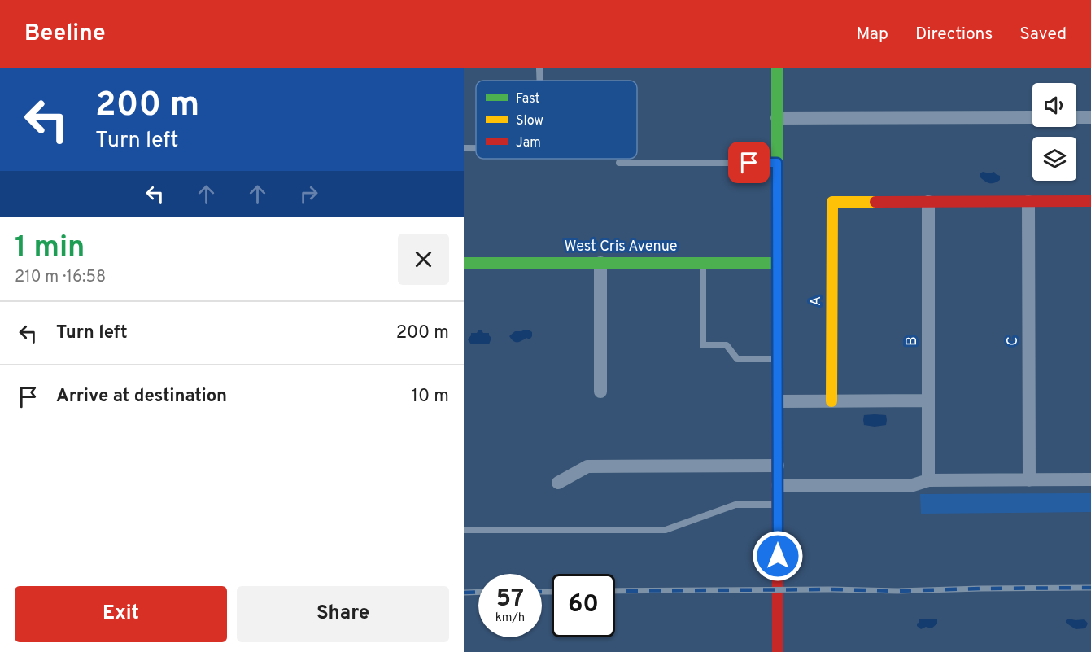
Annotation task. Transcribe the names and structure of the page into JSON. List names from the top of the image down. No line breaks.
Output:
{"streets":{"street":["West Cris Avenue","A","B","C"]},"crossings":[["A","B"]],"legend":["Fast","Slow","Jam"],"page":{"header":"Beeline","nav":["Map","Directions","Saved"],"turn":["200 m","Turn left"],"heading":["1 min","210 m · 16:58"],"list":[{"name":"Turn left","value":"200 m"},{"name":"Arrive at destination","value":"10 m"}],"speed":"57 km/h","limit":"60","buttons":["Exit","Share"]}}
